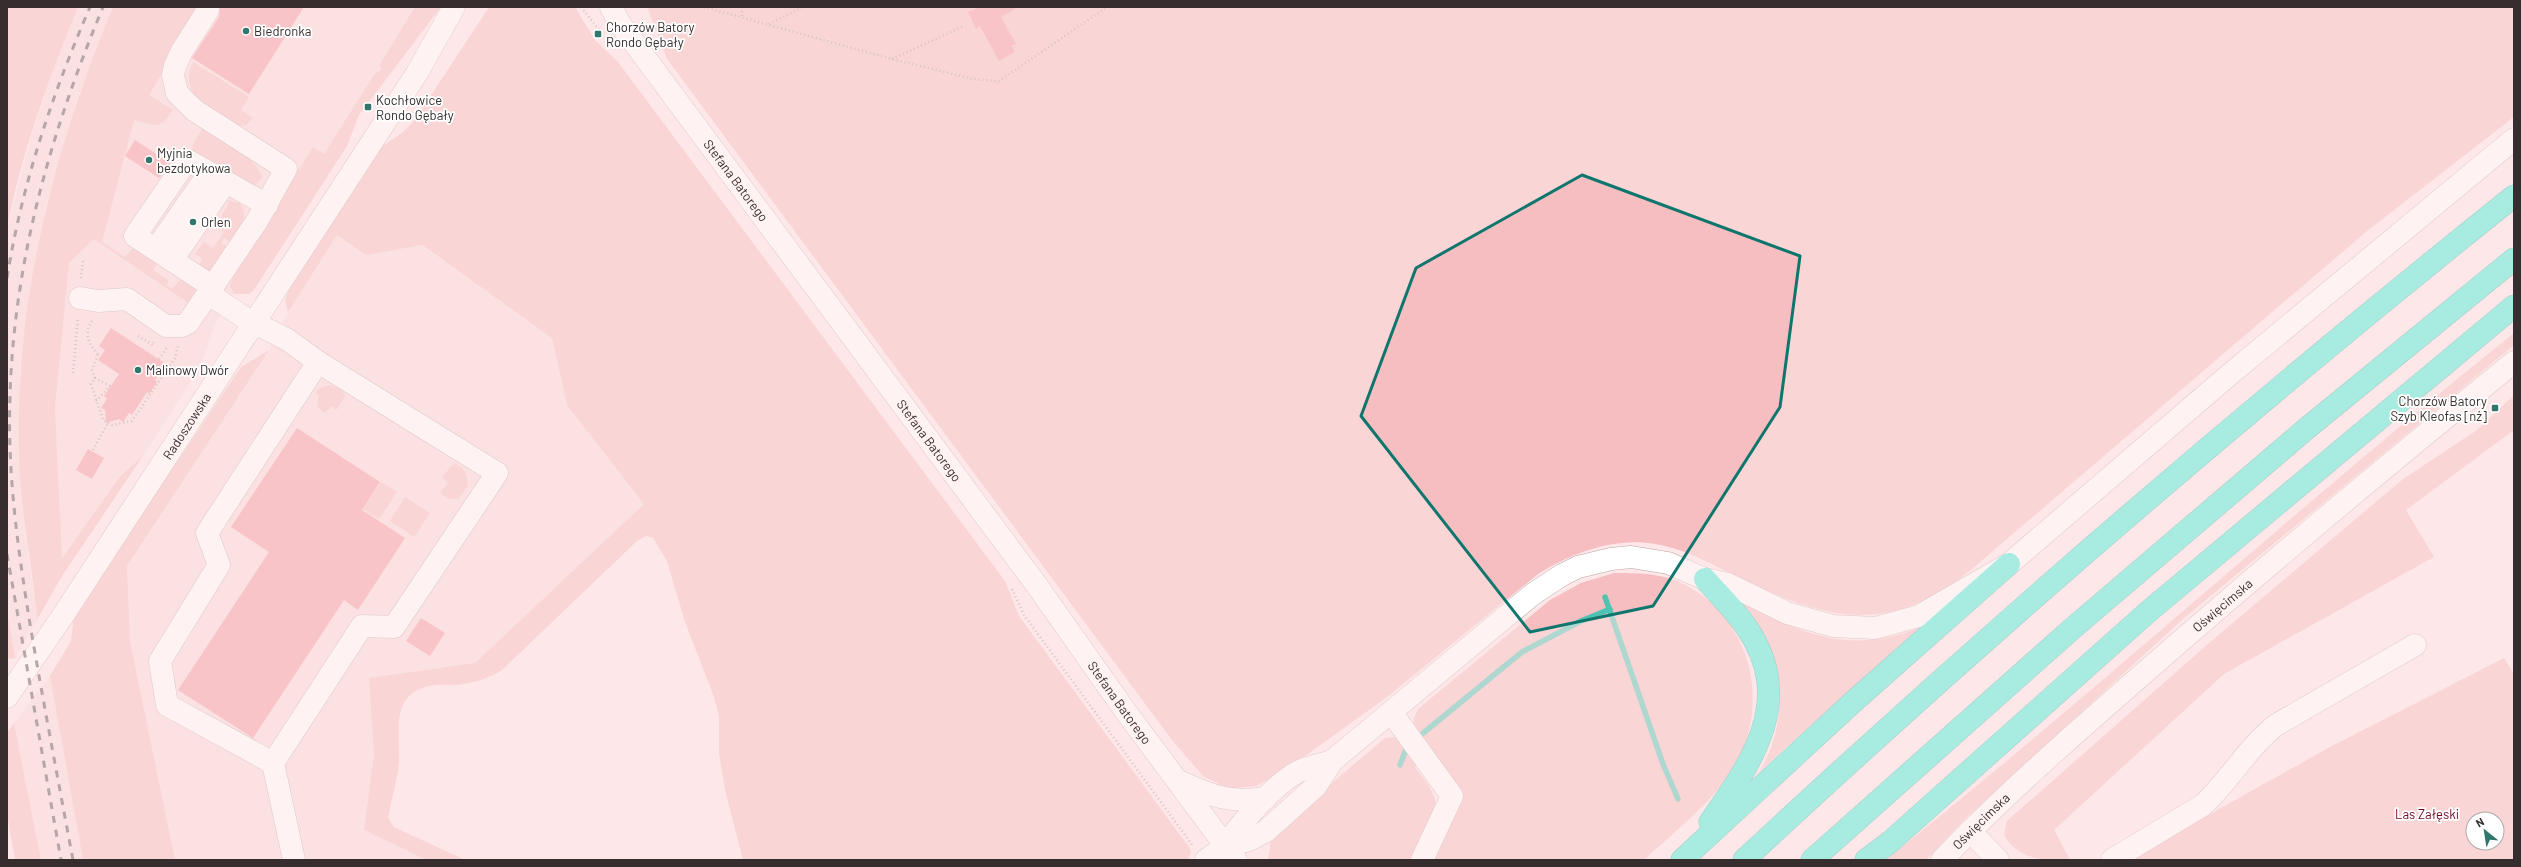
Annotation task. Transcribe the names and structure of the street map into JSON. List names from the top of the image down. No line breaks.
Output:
{"streets":{"street":["Stefana Batorego","Radoszowska","Oświęcimska"]},"parks":["Las Załęski"],"places":{"other":["Biedronka","Myjnia bezdotykowa","Orlen","Malinowy Dwór"],"transit":["Chorzów Batory Rondo Gębały","Kochłowice Rondo Gębały","Chorzów Batory Szyb Kleofas [nż]"]},"north":"top left"}
